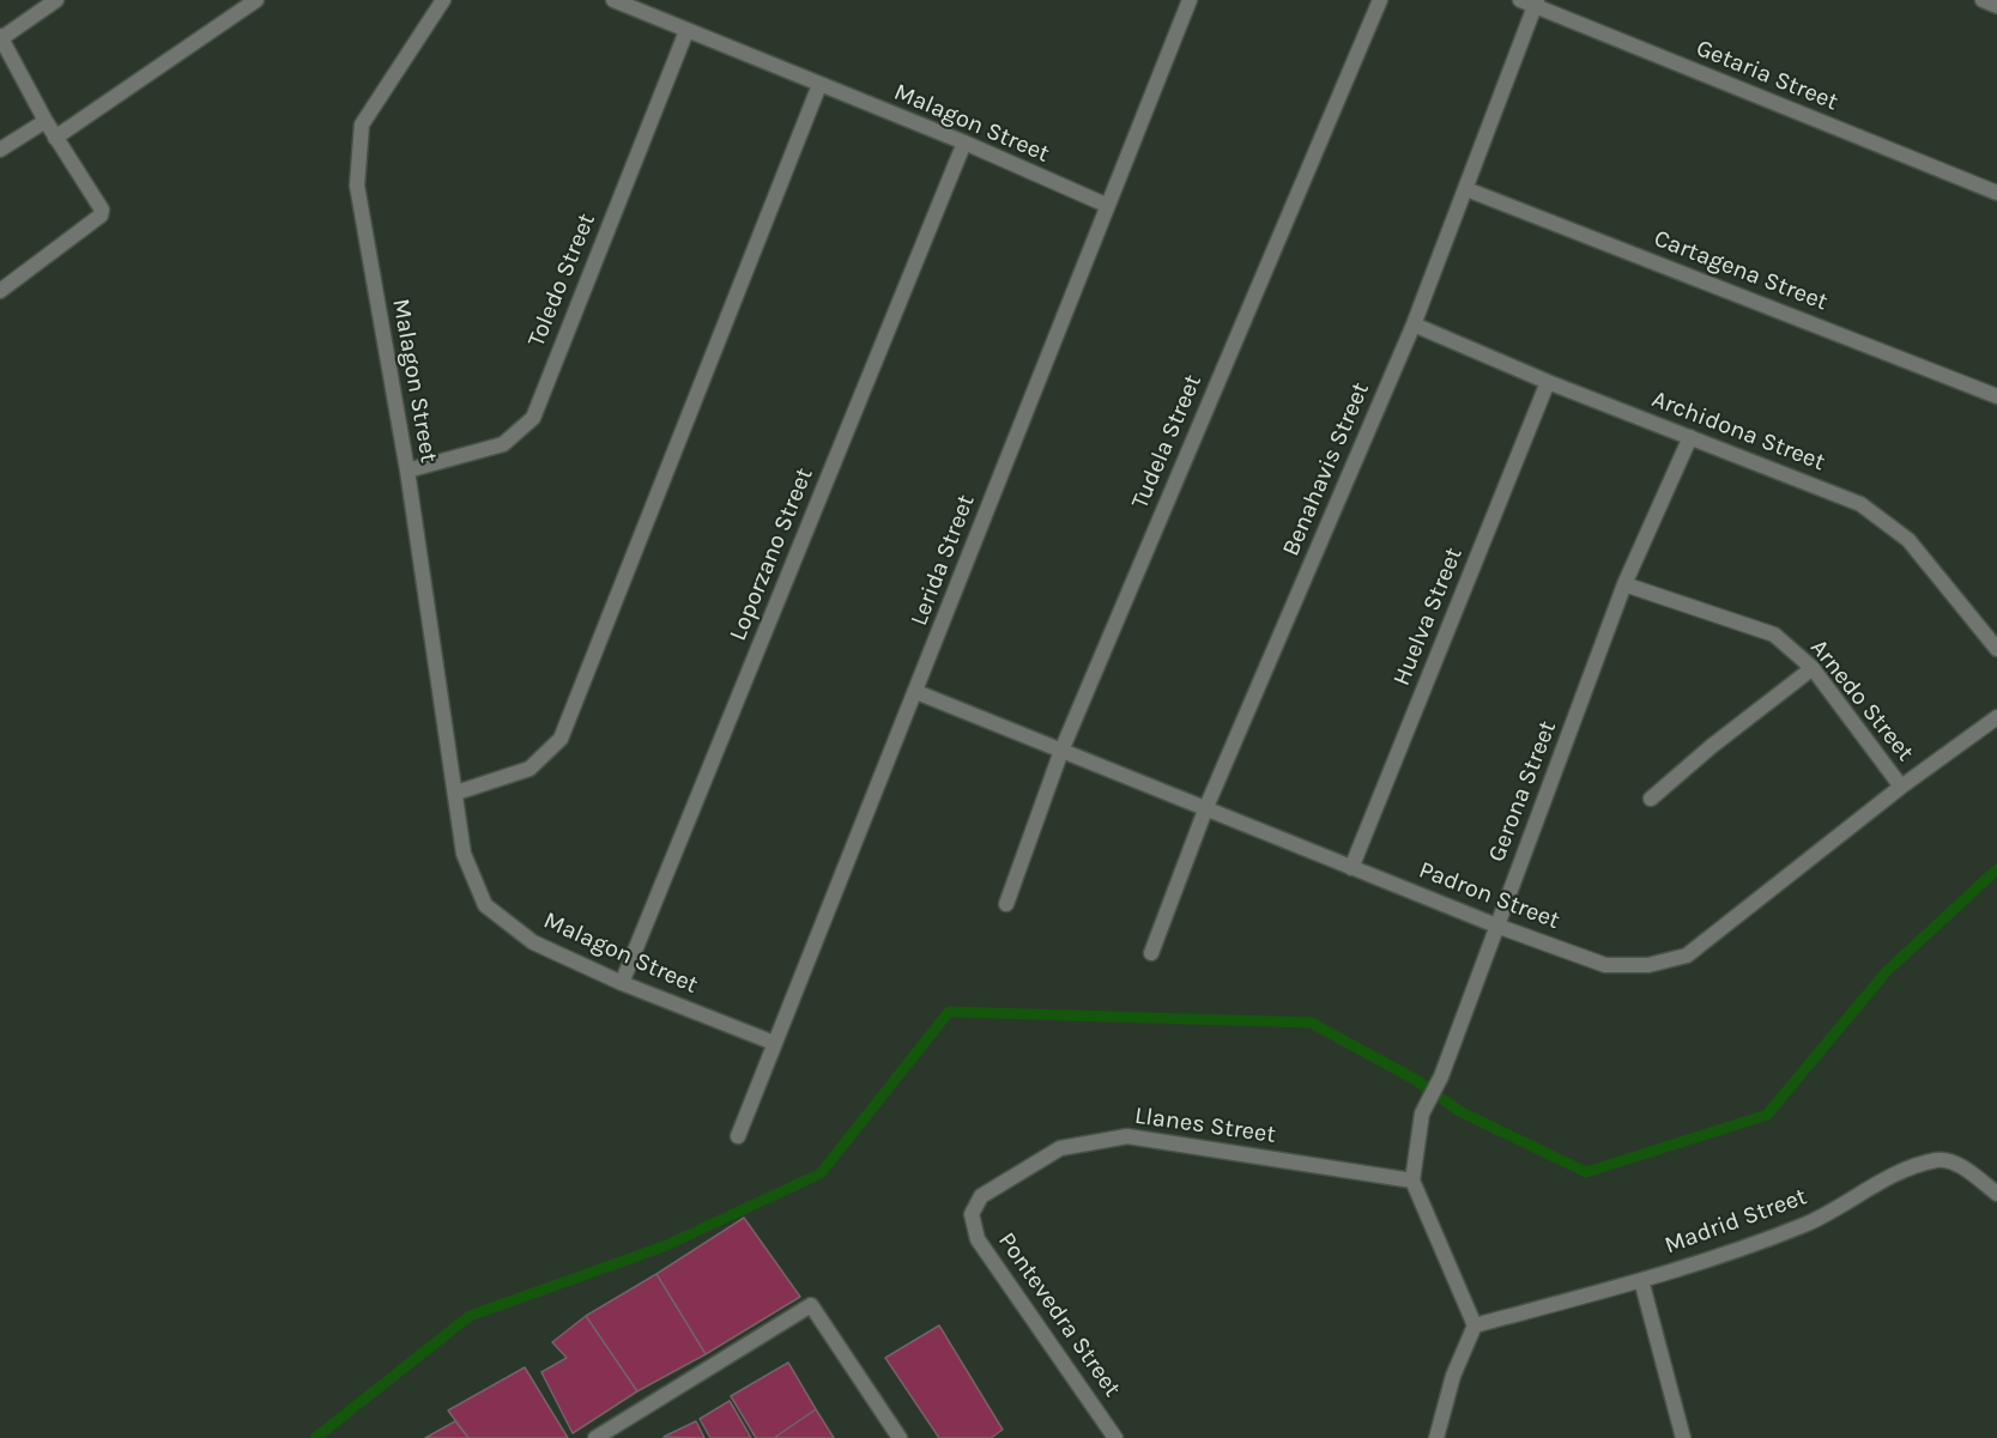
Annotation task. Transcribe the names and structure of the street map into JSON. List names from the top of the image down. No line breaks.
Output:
{"streets":{"street":["Getaria Street","Malagon Street","Cartagena Street","Toledo Street","Archidona Street","Tudela Street","Benahavis Street","Loporzano Street","Lerida Street","Huelva Street","Arnedo Street","Gerona Street","Padron Street","Llanes Street","Madrid Street","Pontevedra Street"]},"crossings":[["Getaria Street","Benahavis Street"],["Malagon Street","Toledo Street"],["Malagon Street","Loporzano Street"],["Malagon Street","Lerida Street"],["Cartagena Street","Benahavis Street"],["Archidona Street","Benahavis Street"],["Archidona Street","Huelva Street"],["Archidona Street","Gerona Street"],["Tudela Street","Padron Street"],["Benahavis Street","Padron Street"],["Lerida Street","Padron Street"],["Huelva Street","Padron Street"],["Arnedo Street","Gerona Street"],["Arnedo Street","Padron Street"],["Gerona Street","Padron Street"],["Gerona Street","Llanes Street"],["Llanes Street","Pontevedra Street"]]}
